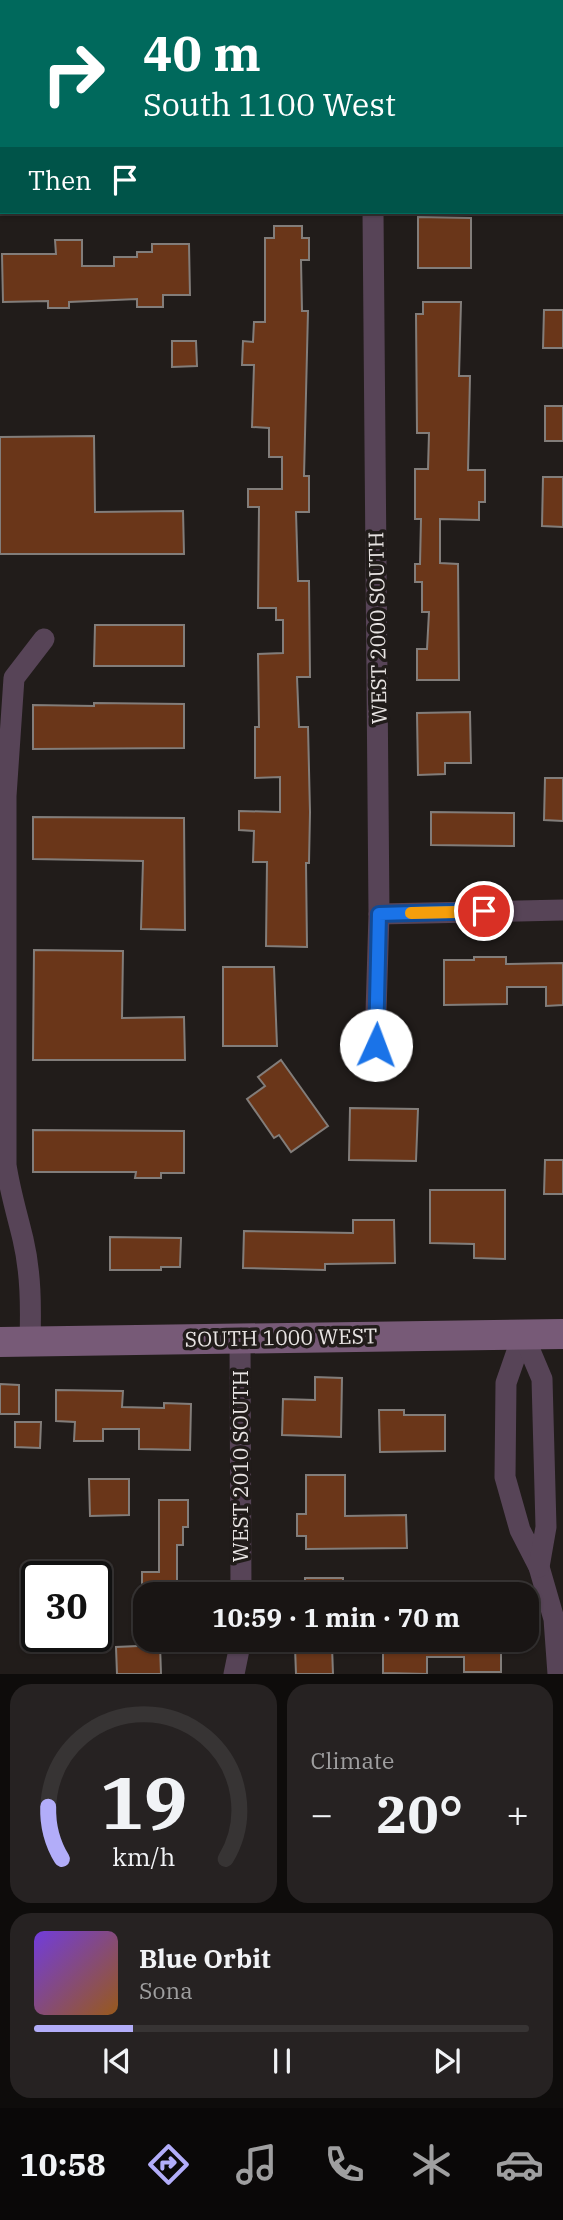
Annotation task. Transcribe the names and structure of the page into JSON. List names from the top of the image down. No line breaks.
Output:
{"streets":{"main road":["SOUTH 1000 WEST"],"street":["WEST 2000 SOUTH","WEST 2010 SOUTH"]},"crossings":[["SOUTH 1000 WEST","WEST 2010 SOUTH"]],"page":{"turn":["40 m","South 1100 West"],"then":"Then","limit":"30","trip":"10:59 · 1 min · 70 m","tile":"Climate","heat":["−","20°","+"],"song":["Blue Orbit","Sona"],"tabs":"10:58","gauge":["19","km/h"]}}
